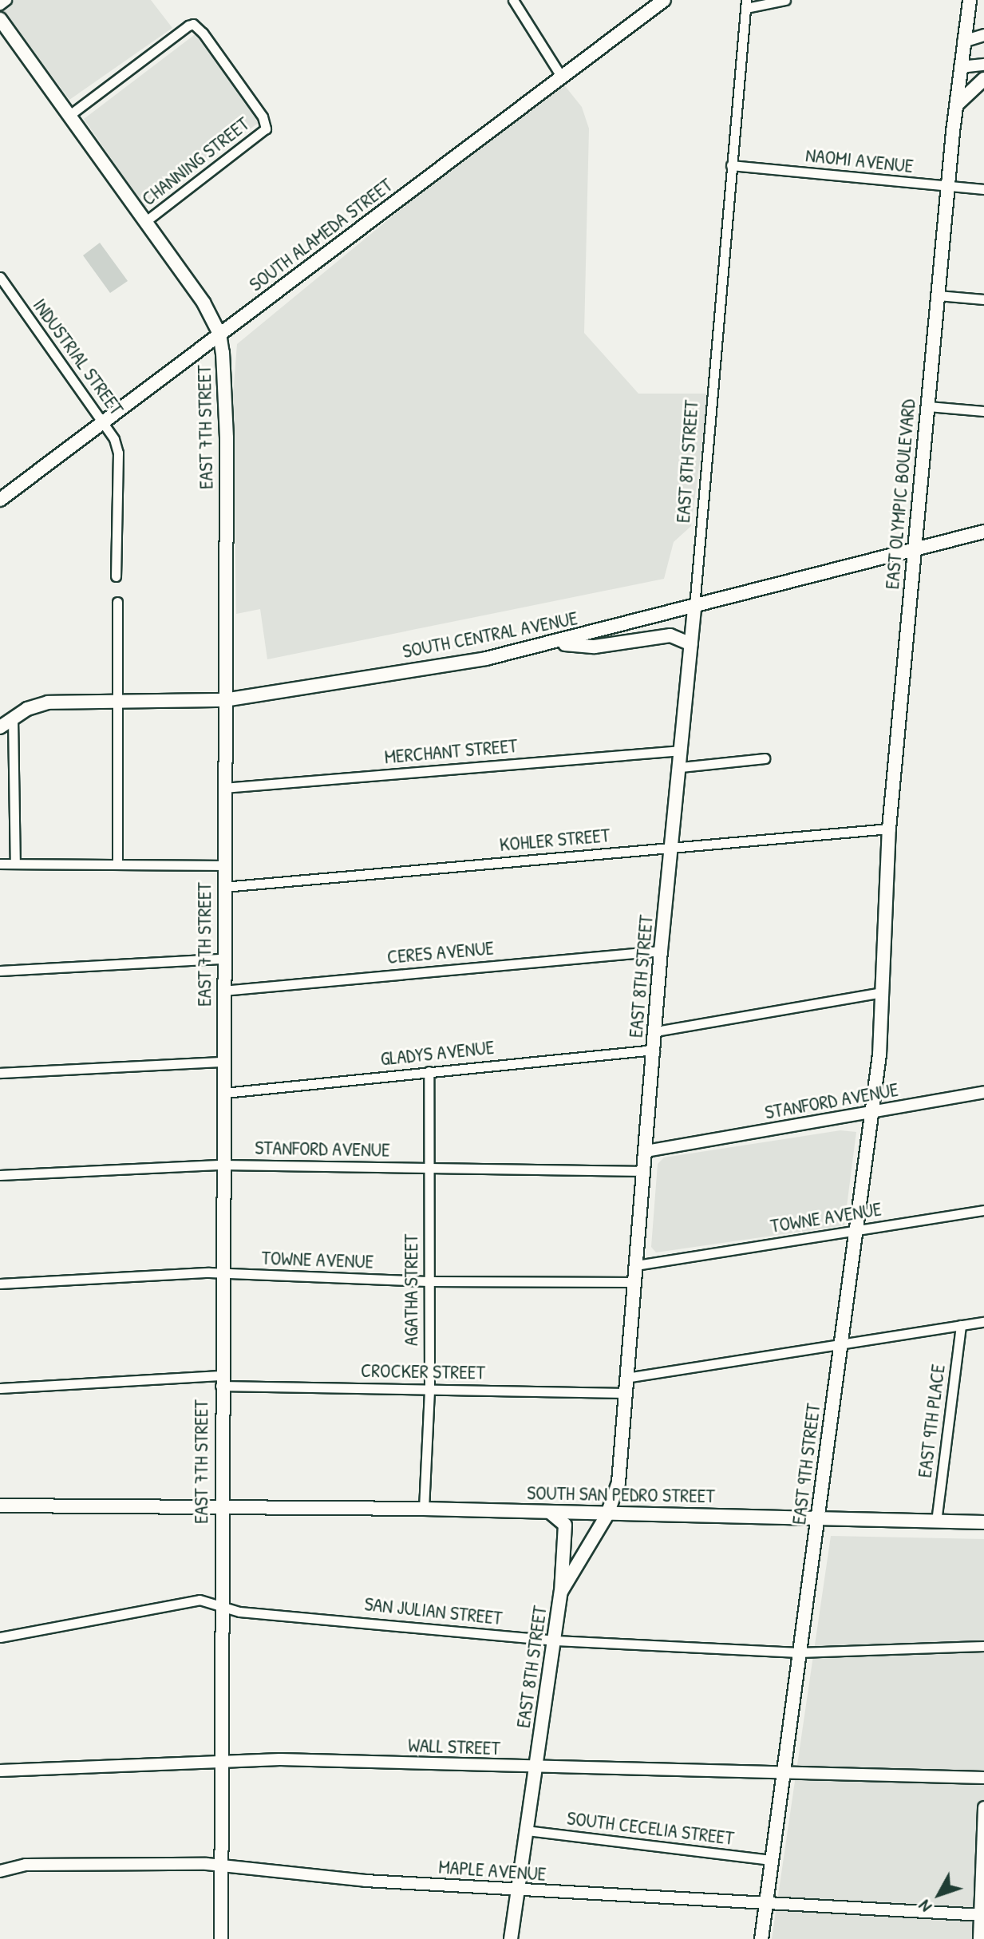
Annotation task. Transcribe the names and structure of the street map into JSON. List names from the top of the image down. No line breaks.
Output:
{"streets":{"main road":["SOUTH ALAMEDA STREET","EAST 7TH STREET","EAST 8TH STREET","EAST OLYMPIC BOULEVARD","SOUTH CENTRAL AVENUE","EAST 9TH STREET","SOUTH SAN PEDRO STREET"],"street":["NAOMI AVENUE","CHANNING STREET","INDUSTRIAL STREET","MERCHANT STREET","KOHLER STREET","CERES AVENUE","GLADYS AVENUE","STANFORD AVENUE","TOWNE AVENUE","AGATHA STREET","CROCKER STREET","EAST 9TH PLACE","SAN JULIAN STREET","WALL STREET","SOUTH CECELIA STREET","MAPLE AVENUE"]},"crossings":[["NAOMI AVENUE","EAST 8TH STREET"],["NAOMI AVENUE","EAST OLYMPIC BOULEVARD"],["CHANNING STREET","EAST 7TH STREET"],["SOUTH ALAMEDA STREET","INDUSTRIAL STREET"],["SOUTH ALAMEDA STREET","EAST 7TH STREET"],["EAST 7TH STREET","SOUTH CENTRAL AVENUE"],["EAST 7TH STREET","MERCHANT STREET"],["EAST 7TH STREET","KOHLER STREET"],["EAST 7TH STREET","CERES AVENUE"],["EAST 7TH STREET","GLADYS AVENUE"],["EAST 7TH STREET","STANFORD AVENUE"],["EAST 7TH STREET","TOWNE AVENUE"],["EAST 7TH STREET","CROCKER STREET"],["EAST 7TH STREET","SOUTH SAN PEDRO STREET"],["EAST 7TH STREET","SAN JULIAN STREET"],["EAST 7TH STREET","WALL STREET"],["EAST 7TH STREET","MAPLE AVENUE"],["EAST 8TH STREET","SOUTH CENTRAL AVENUE"],["EAST 8TH STREET","MERCHANT STREET"],["EAST 8TH STREET","KOHLER STREET"],["EAST 8TH STREET","CERES AVENUE"],["EAST 8TH STREET","GLADYS AVENUE"],["EAST 8TH STREET","STANFORD AVENUE"],["EAST 8TH STREET","TOWNE AVENUE"],["EAST 8TH STREET","CROCKER STREET"],["EAST 8TH STREET","SOUTH SAN PEDRO STREET"],["EAST 8TH STREET","SAN JULIAN STREET"],["EAST 8TH STREET","WALL STREET"],["EAST 8TH STREET","SOUTH CECELIA STREET"],["EAST 8TH STREET","MAPLE AVENUE"],["EAST OLYMPIC BOULEVARD","SOUTH CENTRAL AVENUE"],["EAST OLYMPIC BOULEVARD","KOHLER STREET"],["EAST OLYMPIC BOULEVARD","EAST 9TH STREET"],["GLADYS AVENUE","AGATHA STREET"],["STANFORD AVENUE","AGATHA STREET"],["STANFORD AVENUE","EAST 9TH STREET"],["TOWNE AVENUE","AGATHA STREET"],["TOWNE AVENUE","EAST 9TH STREET"],["AGATHA STREET","CROCKER STREET"],["AGATHA STREET","SOUTH SAN PEDRO STREET"],["EAST 9TH PLACE","SOUTH SAN PEDRO STREET"],["EAST 9TH STREET","SOUTH SAN PEDRO STREET"],["EAST 9TH STREET","SAN JULIAN STREET"],["EAST 9TH STREET","WALL STREET"],["EAST 9TH STREET","SOUTH CECELIA STREET"],["EAST 9TH STREET","MAPLE AVENUE"]],"north":"bottom left"}
